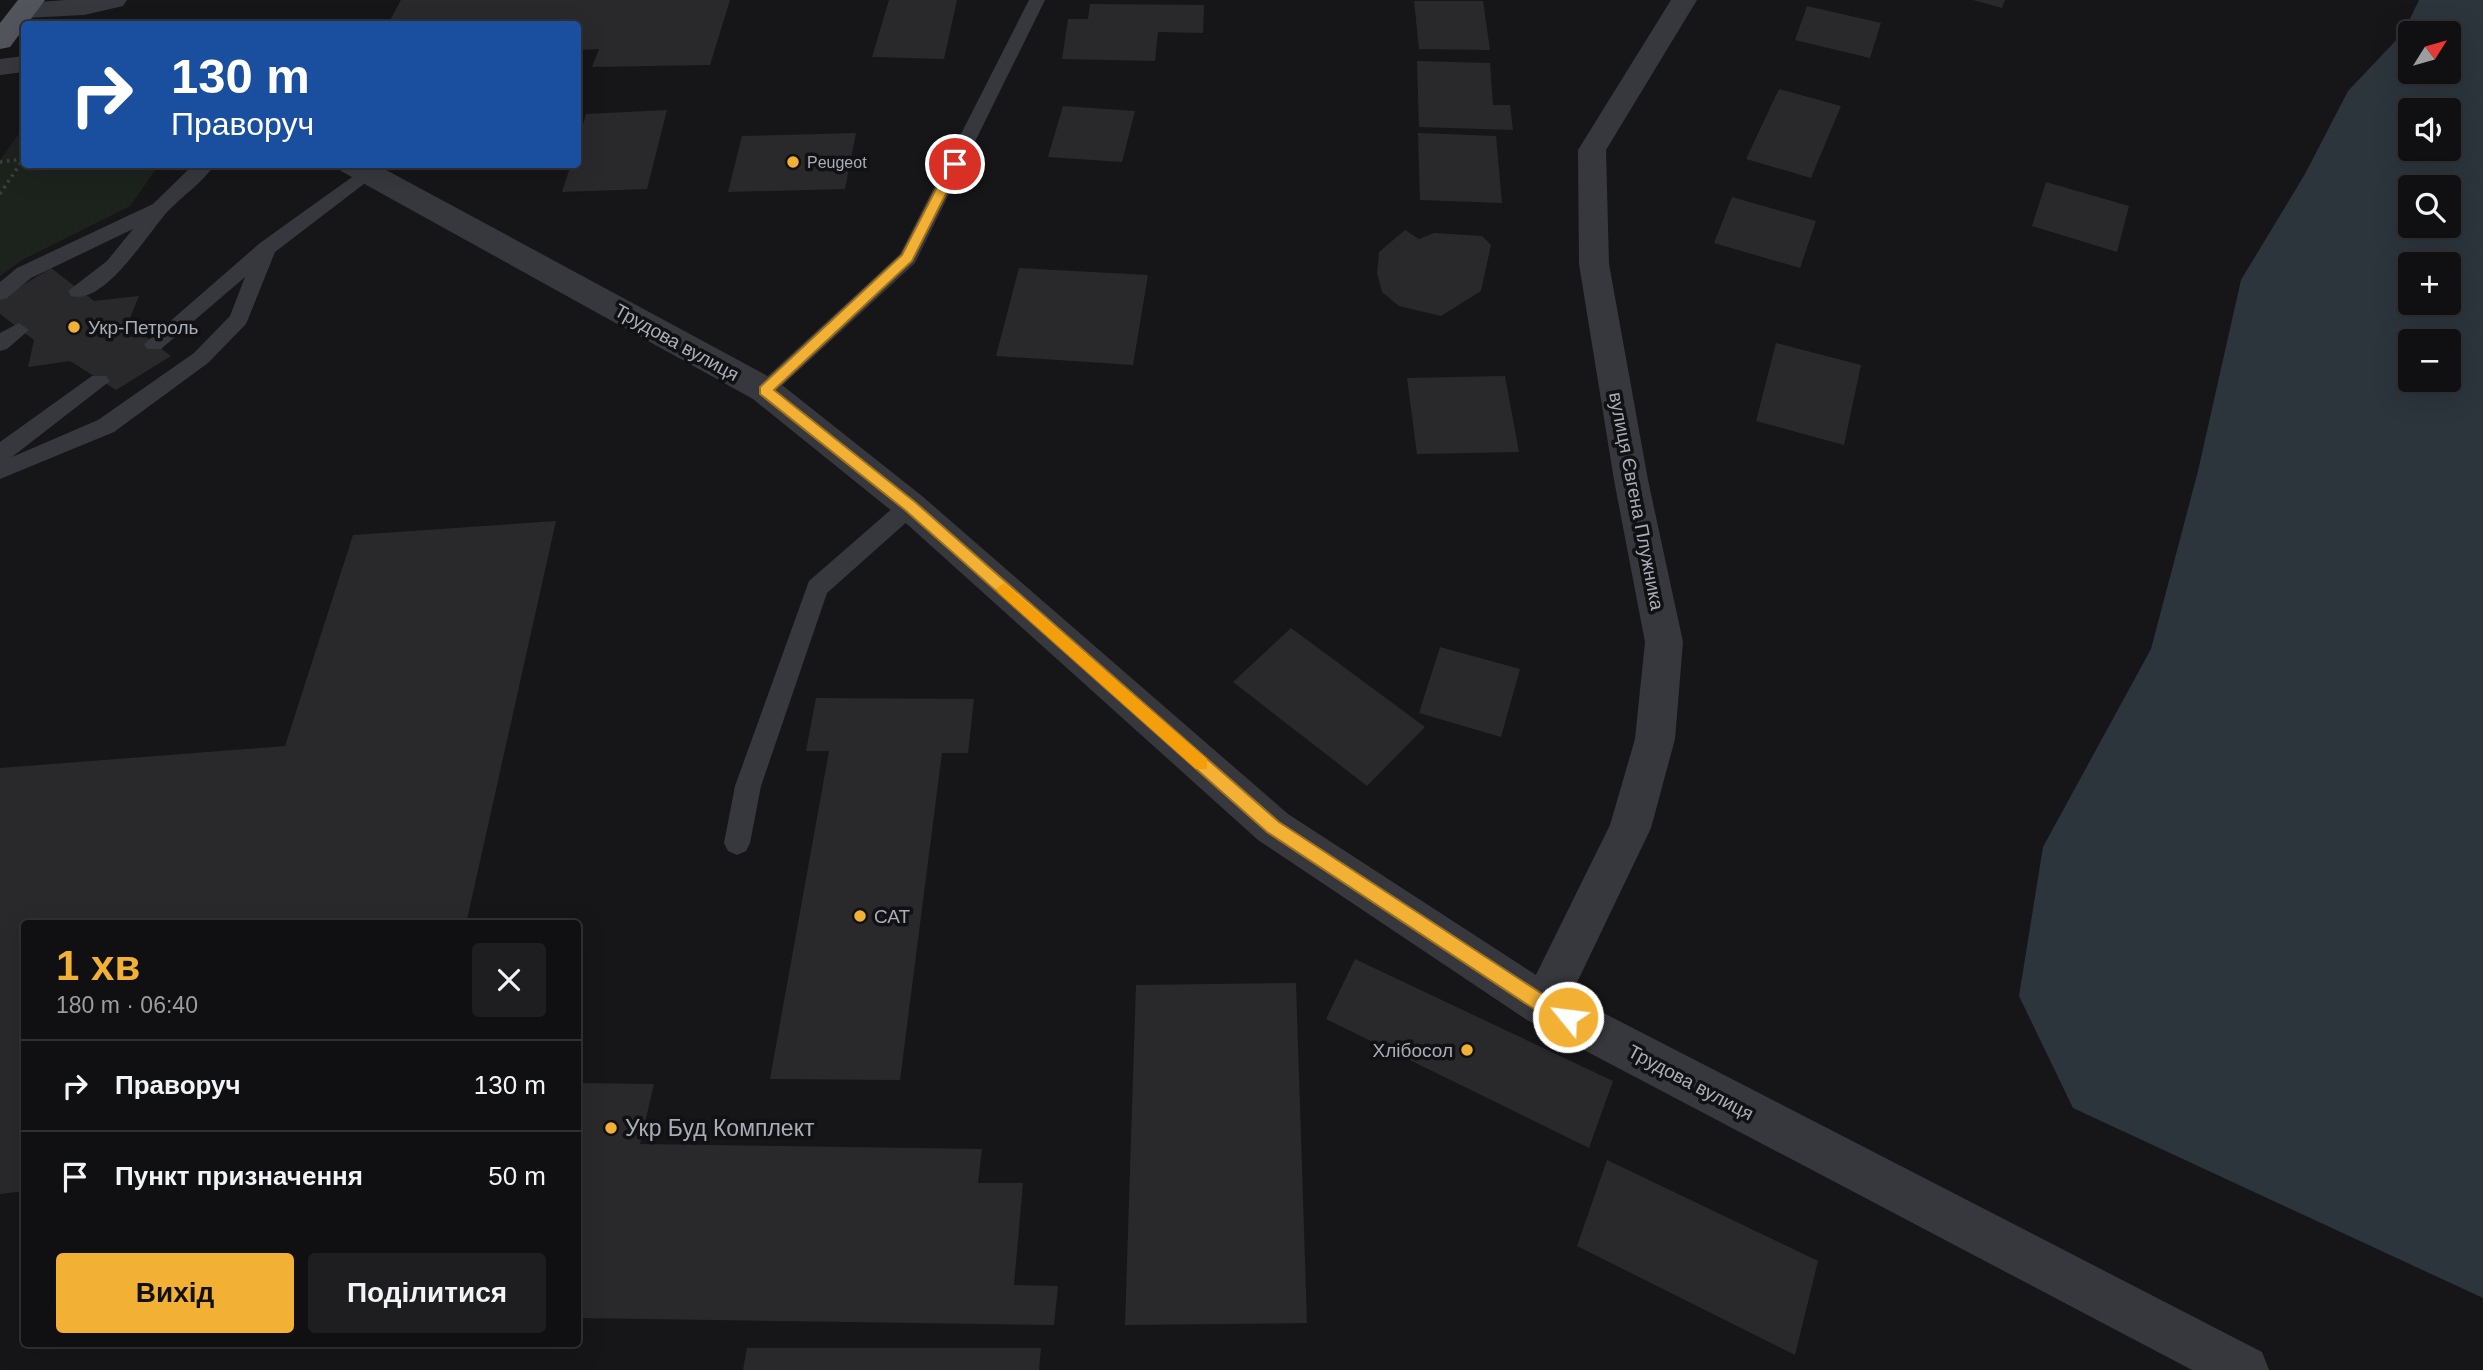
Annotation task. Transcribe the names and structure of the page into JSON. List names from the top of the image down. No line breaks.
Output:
{"streets":{"street":["Трудова вулиця","вулиця Євгена Плужника"]},"crossings":[["Трудова вулиця","вулиця Євгена Плужника"]],"places":["Peugeot","Укр-Петроль","САТ","Хлібосол","Укр Буд Комплект"],"north":"top right","page":{"map_buttons":["+","−"],"turn":["130 m","Праворуч"],"heading":["1 хв","180 m · 06:40"],"list":[{"name":"Праворуч","value":"130 m"},{"name":"Пункт призначення","value":"50 m"}],"buttons":["Вихід","Поділитися"]}}
